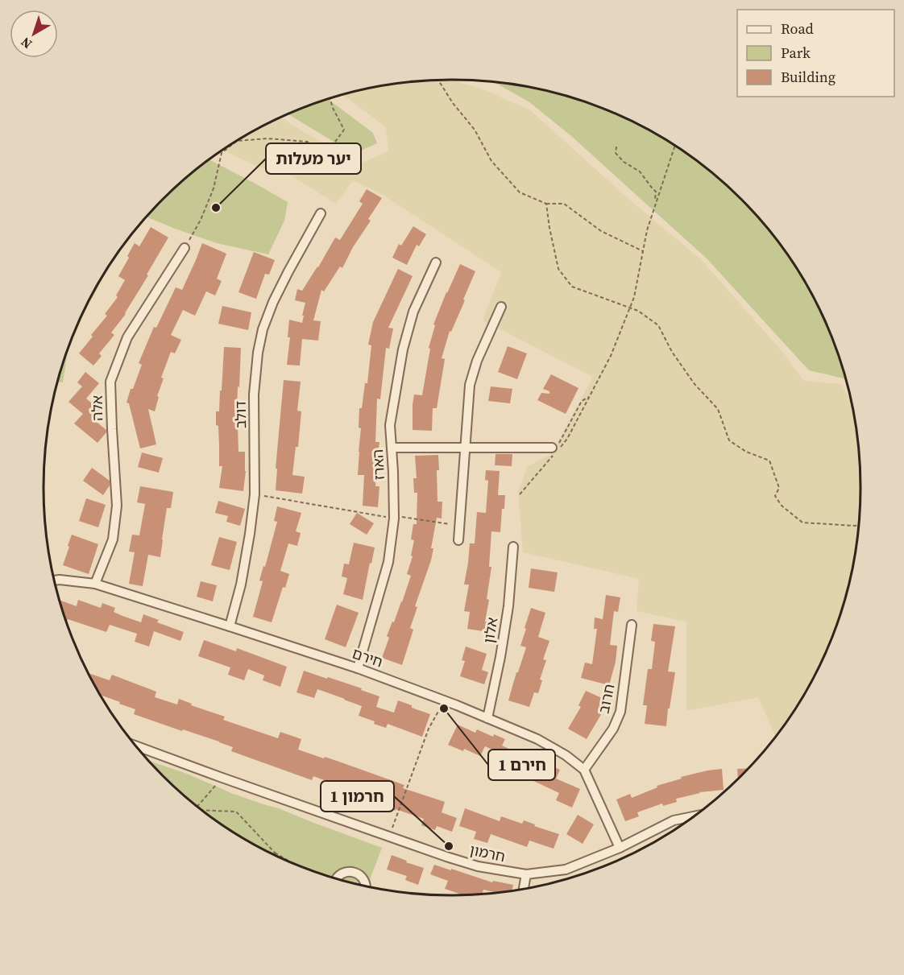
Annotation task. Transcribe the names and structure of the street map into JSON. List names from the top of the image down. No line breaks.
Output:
{"streets":{"street":["אלה","דולב","הארז","אלון","חירם","חרוב","חרמון"]},"crossings":[["אלה","חירם"],["דולב","חירם"],["הארז","חירם"],["אלון","חירם"],["חירם","חרוב"],["חירם","חרמון"]],"places":["יער מעלות","חירם 1","חרמון 1"],"legend":["Road","Park","Building"],"north":"bottom left"}
